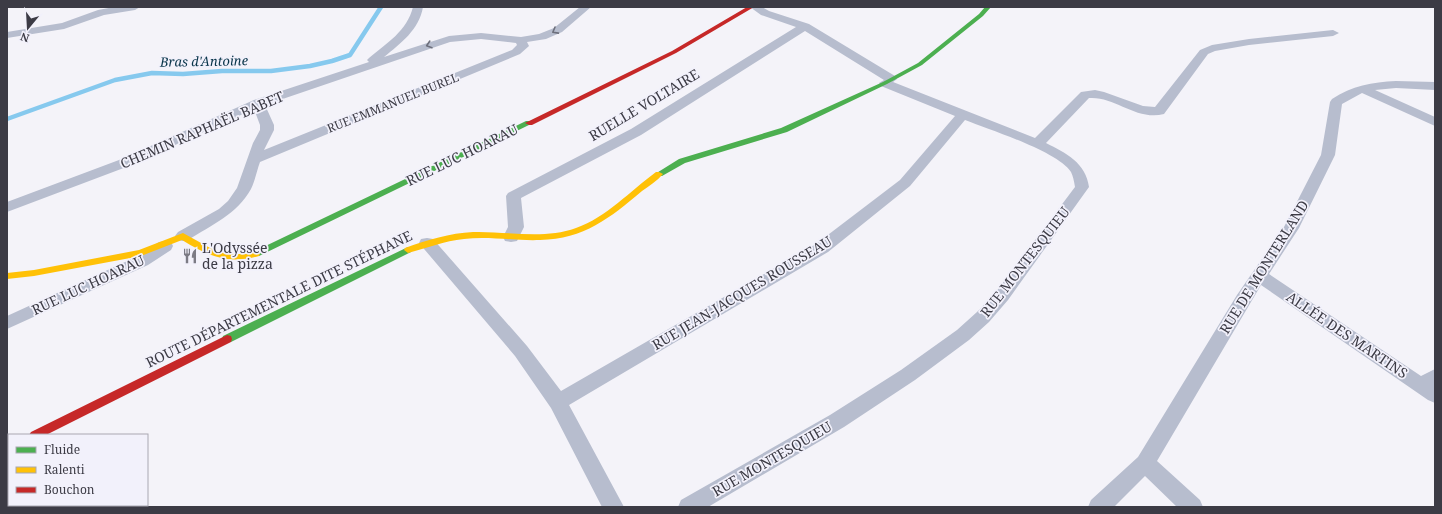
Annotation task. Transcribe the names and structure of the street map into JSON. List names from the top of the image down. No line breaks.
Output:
{"streets":{"main road":["RUE LUC HOARAU","ROUTE DÉPARTEMENTALE DITE STÉPHANE"],"street":["RUE EMMANUEL BUREL","RUELLE VOLTAIRE","CHEMIN RAPHAËL BABET","RUE MONTESQUIEU","RUE DE MONTERLAND","RUE JEAN-JACQUES ROUSSEAU","ALLÉE DES MARTINS"]},"crossings":[["RUELLE VOLTAIRE","RUE MONTESQUIEU"],["RUELLE VOLTAIRE","ROUTE DÉPARTEMENTALE DITE STÉPHANE"],["RUE MONTESQUIEU","RUE JEAN-JACQUES ROUSSEAU"],["RUE MONTESQUIEU","ROUTE DÉPARTEMENTALE DITE STÉPHANE"],["RUE DE MONTERLAND","ALLÉE DES MARTINS"]],"water":["Bras d'Antoine"],"places":{"restaurant":["L'Odyssée de la pizza"]},"legend":["Fluide","Ralenti","Bouchon"],"north":"bottom"}
